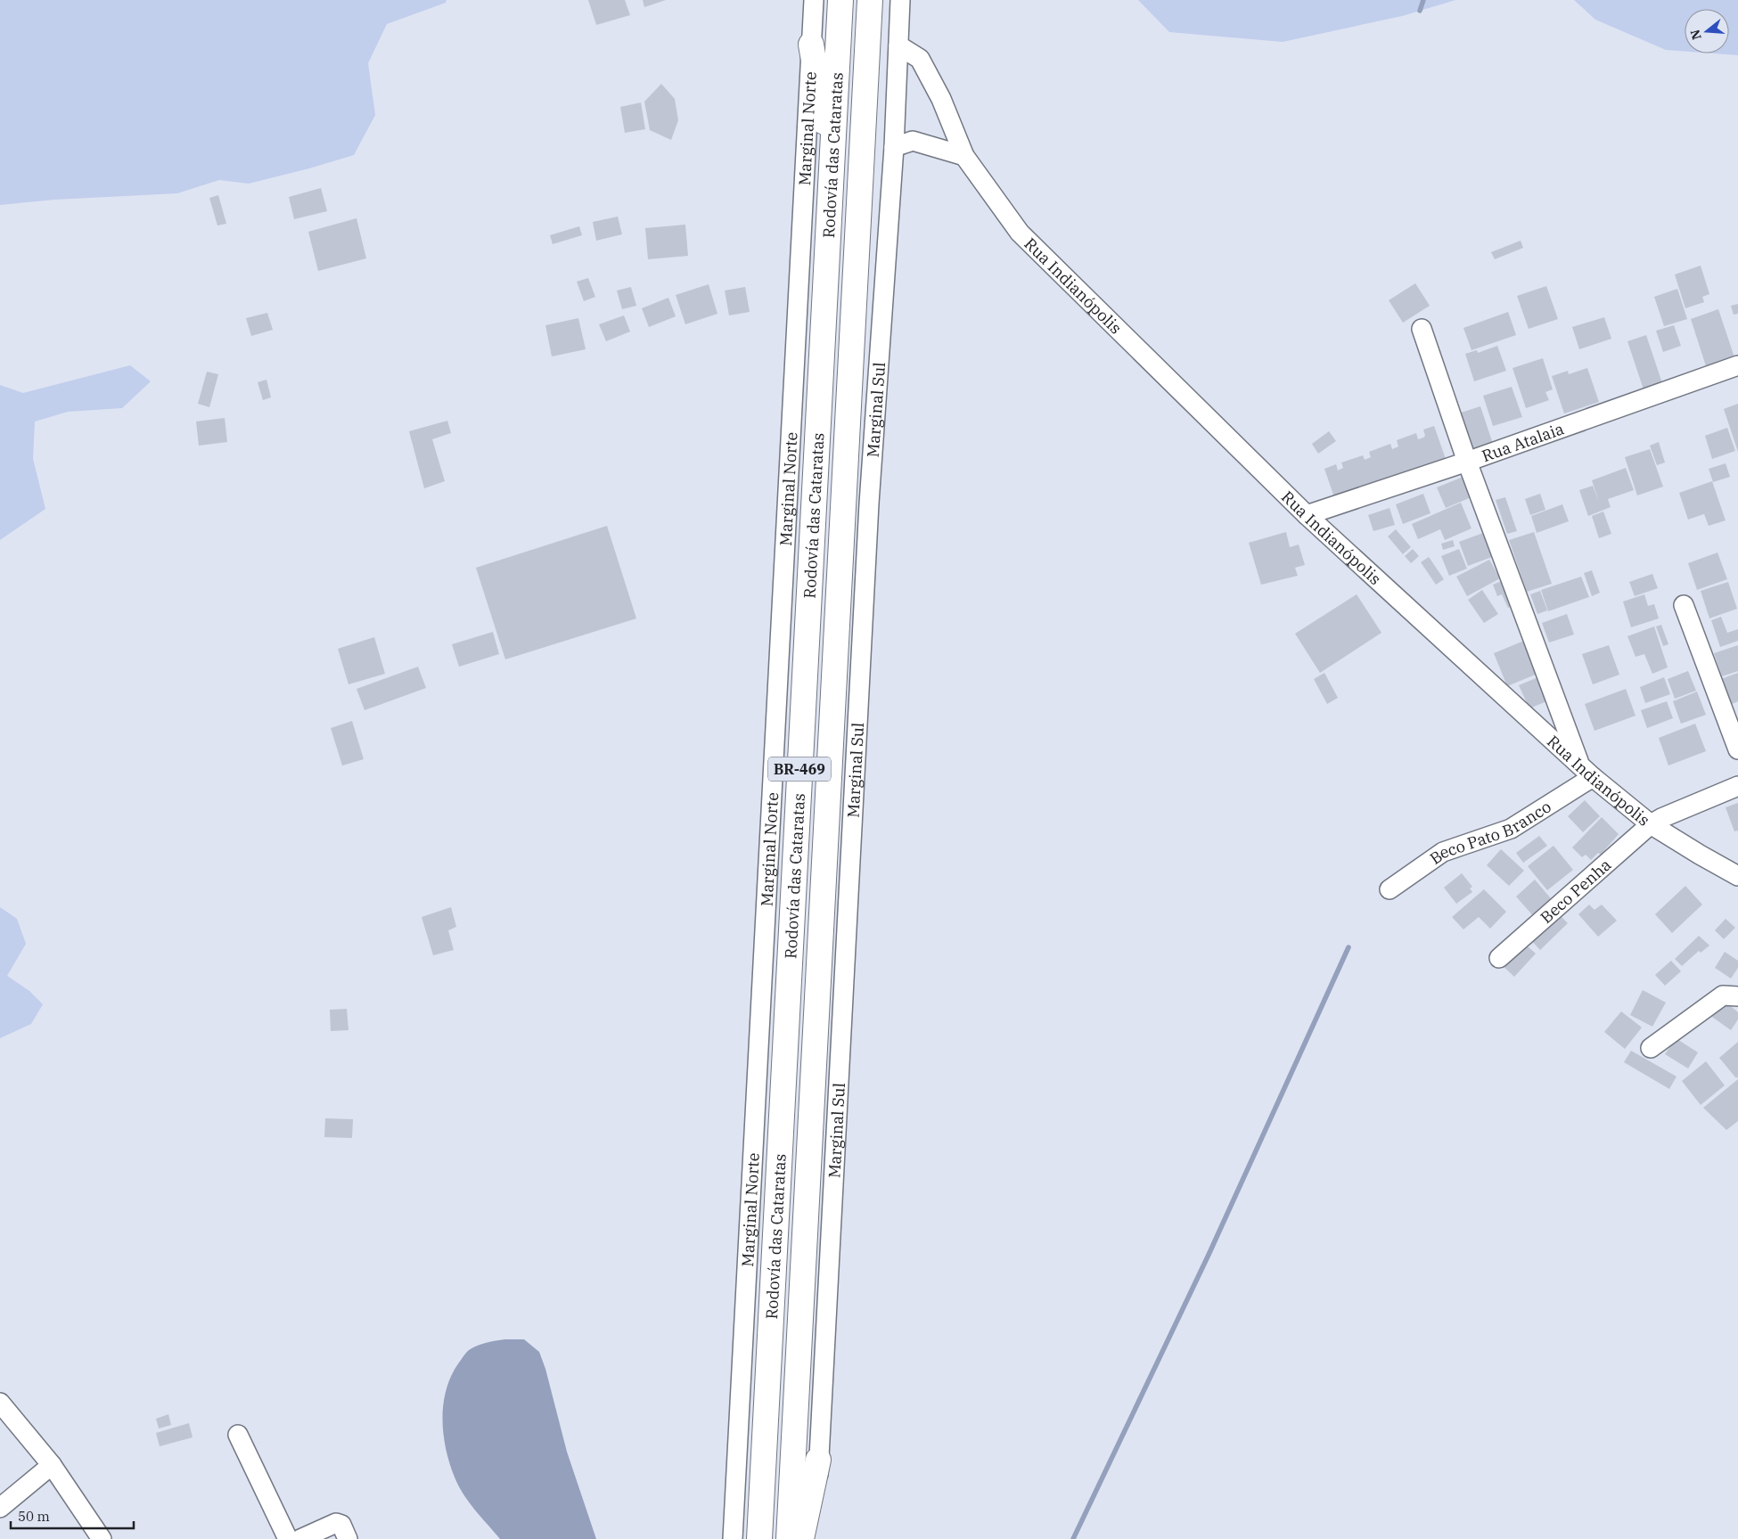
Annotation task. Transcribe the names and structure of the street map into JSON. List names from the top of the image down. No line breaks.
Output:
{"streets":{"highway":["Rodovía das Cataratas","BR-469"],"street":["Marginal Norte","Rua Indianópolis","Marginal Sul","Rua Atalaia","Beco Pato Branco","Beco Penha"]},"crossings":[["Rua Indianópolis","Marginal Sul"],["Rua Indianópolis","Rua Atalaia"],["Rua Indianópolis","Beco Pato Branco"],["Rua Indianópolis","Beco Penha"]],"scale_bar":"50 m","north":"left"}
